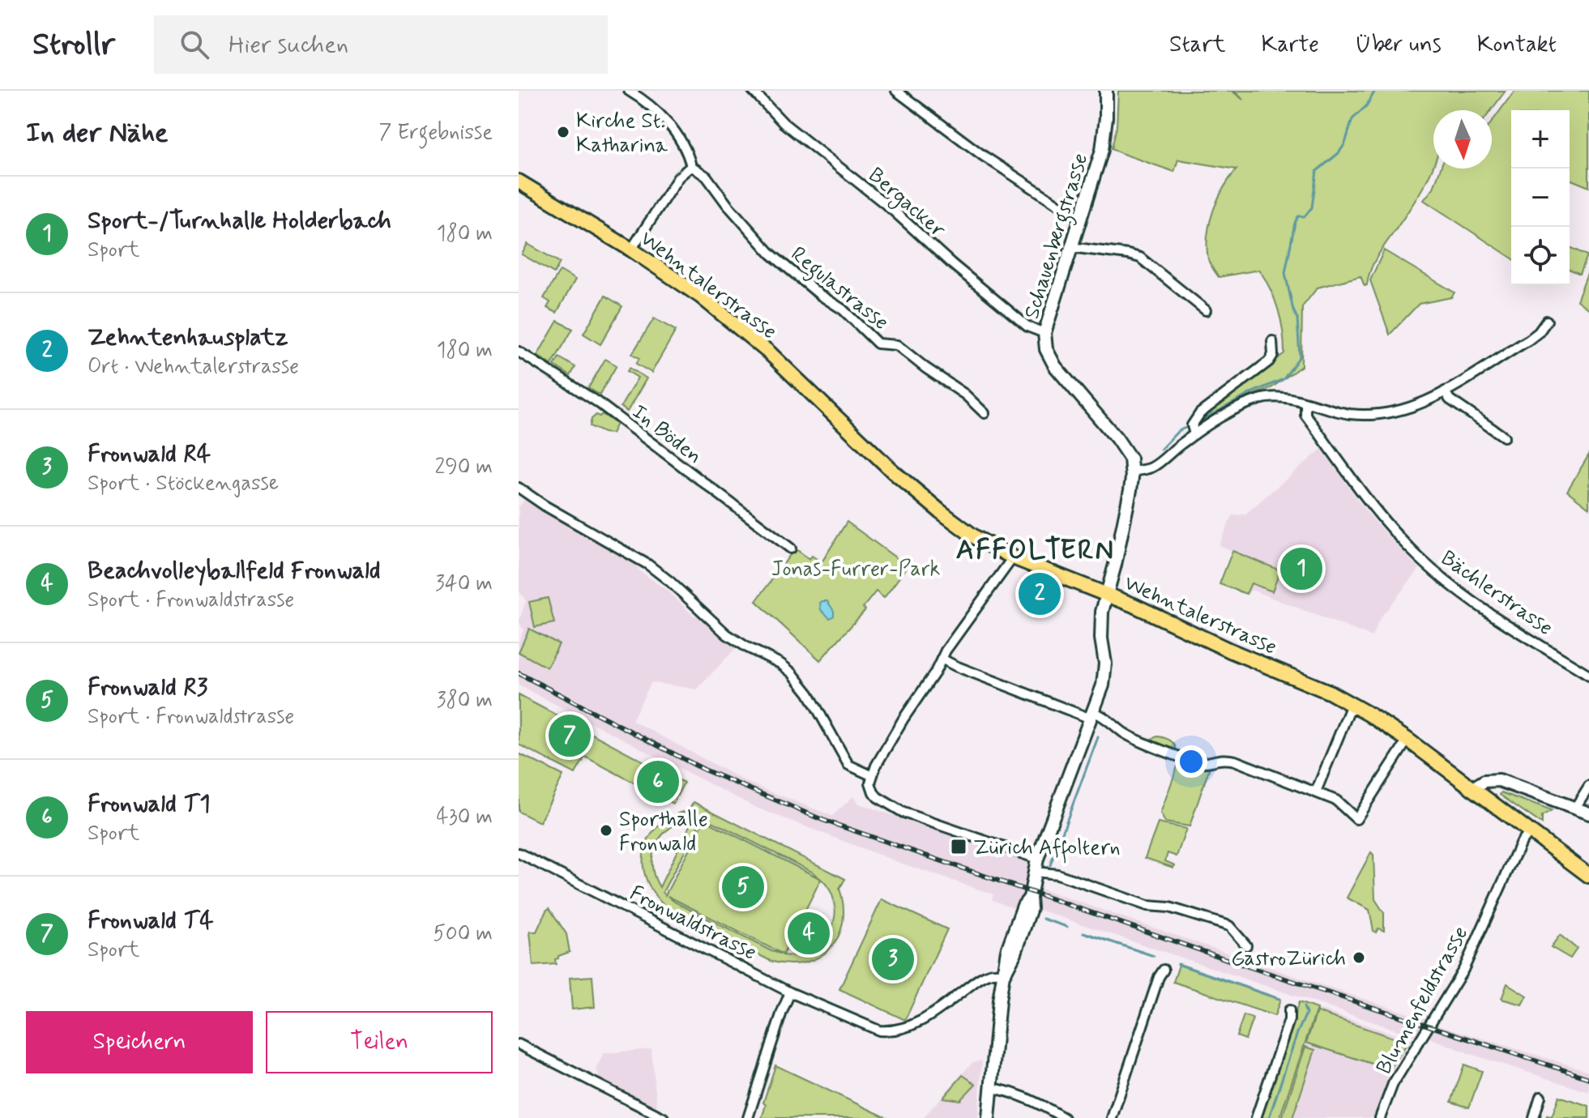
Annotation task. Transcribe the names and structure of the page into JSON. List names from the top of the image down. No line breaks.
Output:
{"streets":{"main road":["Wehntalerstrasse"],"street":["Bergacker","Schauenbergstrasse","Regulastrasse","In Böden","Bächlerstrasse","Fronwaldstrasse","Blumenfeldstrasse"]},"crossings":[["Bergacker","Schauenbergstrasse"],["Wehntalerstrasse","Blumenfeldstrasse"]],"districts":["AFFOLTERN"],"parks":["Jonas-Furrer-Park"],"places":{"other":["Kirche St. Katharina","Sporthalle Fronwald","GastroZürich"],"transit":["Zürich Affoltern"]},"north":"bottom","page":{"header":"Strollr","search":"Hier suchen","nav":["Start","Karte","Über uns","Kontakt"],"heading":["In der Nähe","7 Ergebnisse"],"map_buttons":["+","−"],"list":[{"mark":"1","name":"Sport-/Turnhalle Holderbach","note":"Sport","value":"180 m"},{"mark":"2","name":"Zehntenhausplatz","note":"Ort · Wehntalerstrasse","value":"180 m"},{"mark":"3","name":"Fronwald R4","note":"Sport · Stöckengasse","value":"290 m"},{"mark":"4","name":"Beachvolleyballfeld Fronwald","note":"Sport · Fronwaldstrasse","value":"340 m"},{"mark":"5","name":"Fronwald R3","note":"Sport · Fronwaldstrasse","value":"380 m"},{"mark":"6","name":"Fronwald T1","note":"Sport","value":"430 m"},{"mark":"7","name":"Fronwald T4","note":"Sport","value":"500 m"}],"pins":["1","2","7","6","5","4","3"],"buttons":["Speichern","Teilen"]}}
